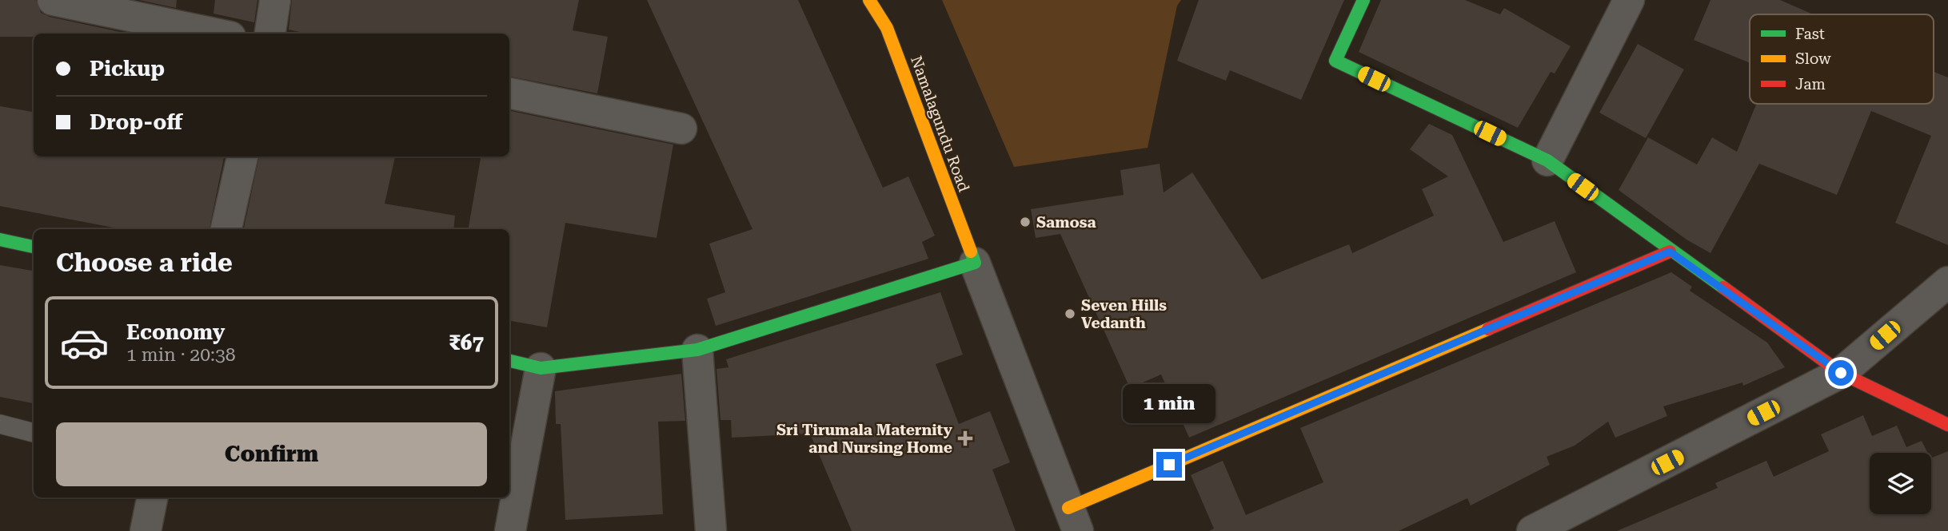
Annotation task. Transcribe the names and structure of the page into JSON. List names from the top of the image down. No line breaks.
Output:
{"streets":{"street":["Namalagundu Road"]},"places":{"other":["Samosa","Seven Hills Vedanth"],"health":["Sri Tirumala Maternity and Nursing Home"]},"legend":["Fast","Slow","Jam"],"page":{"banner":["Pickup","Drop-off"],"heading":"Choose a ride","list":[{"name":"Economy","note":"1 min · 20:38","value":"₹67"}],"bubble":"1 min","buttons":"Confirm"}}
